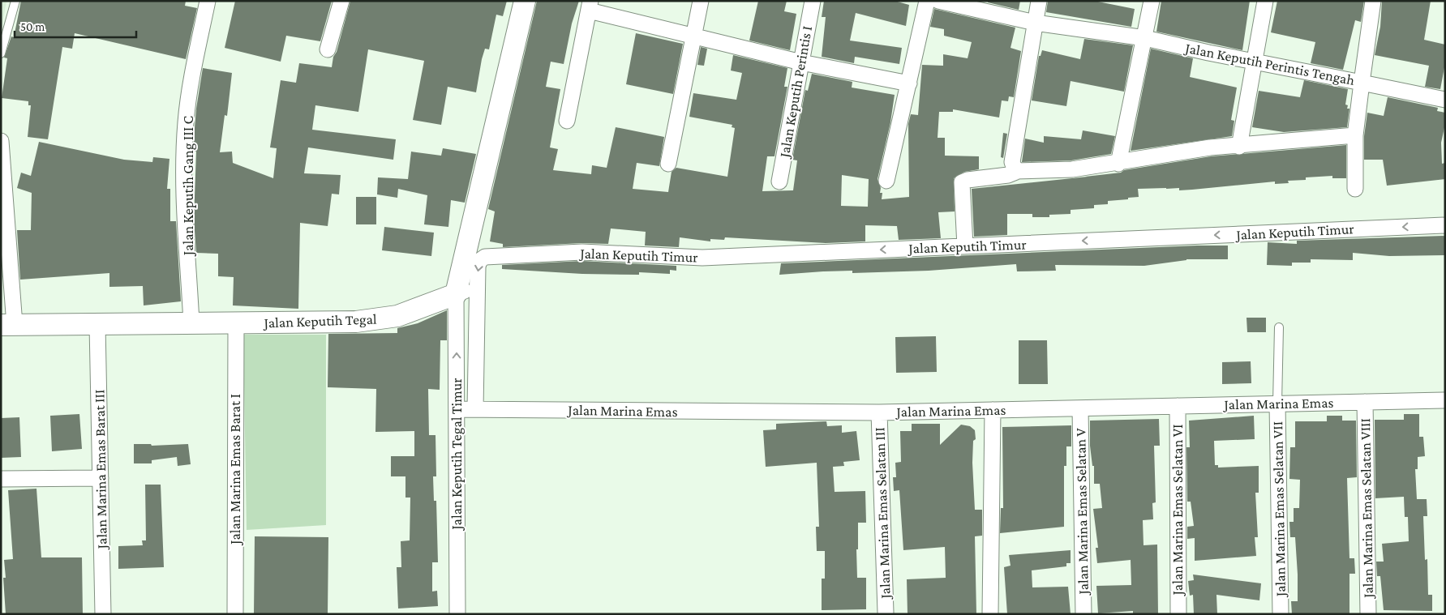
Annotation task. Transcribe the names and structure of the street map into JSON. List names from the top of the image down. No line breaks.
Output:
{"streets":{"main road":["Jalan Keputih Tegal"],"street":["Jalan Keputih Perintis Tengah","Jalan Keputih Perintis I","Jalan Keputih Gang III C","Jalan Keputih Timur","Jalan Marina Emas","Jalan Keputih Tegal Timur","Jalan Marina Emas Barat III","Jalan Marina Emas Barat I","Jalan Marina Emas Selatan VIII","Jalan Marina Emas Selatan VII","Jalan Marina Emas Selatan VI","Jalan Marina Emas Selatan V","Jalan Marina Emas Selatan III"]},"crossings":[["Jalan Keputih Gang III C","Jalan Keputih Tegal"],["Jalan Keputih Tegal","Jalan Keputih Tegal Timur"],["Jalan Keputih Tegal","Jalan Marina Emas Barat III"],["Jalan Keputih Tegal","Jalan Marina Emas Barat I"],["Jalan Marina Emas","Jalan Keputih Tegal Timur"],["Jalan Marina Emas","Jalan Marina Emas Selatan VIII"],["Jalan Marina Emas","Jalan Marina Emas Selatan VII"],["Jalan Marina Emas","Jalan Marina Emas Selatan VI"],["Jalan Marina Emas","Jalan Marina Emas Selatan V"],["Jalan Marina Emas","Jalan Marina Emas Selatan III"]],"scale_bar":"50 m"}
